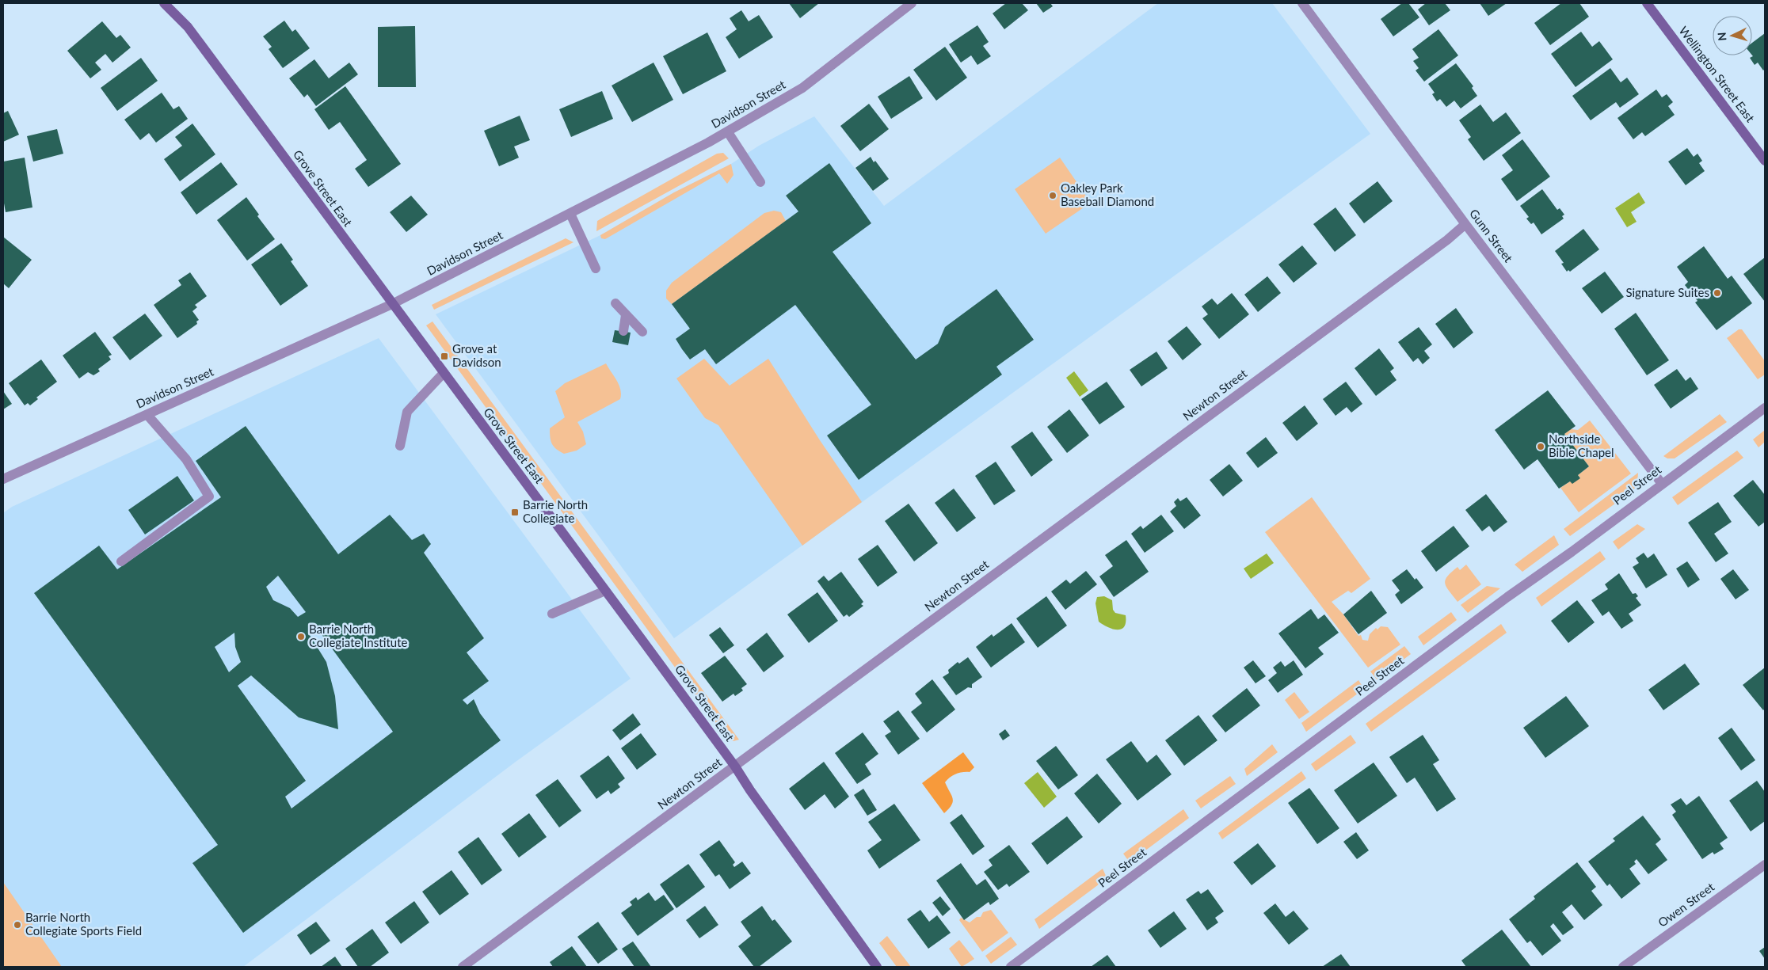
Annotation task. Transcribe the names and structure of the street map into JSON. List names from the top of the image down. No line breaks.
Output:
{"streets":{"street":["Wellington Street East","Davidson Street","Grove Street East","Gunn Street","Newton Street","Peel Street","Owen Street"]},"crossings":[["Davidson Street","Grove Street East"],["Grove Street East","Newton Street"],["Gunn Street","Newton Street"],["Gunn Street","Peel Street"]],"places":{"other":["Oakley Park Baseball Diamond","Signature Suites","Northside Bible Chapel","Barrie North Collegiate Institute","Barrie North Collegiate Sports Field"],"transit":["Grove at Davidson","Barrie North Collegiate"]},"north":"left"}
